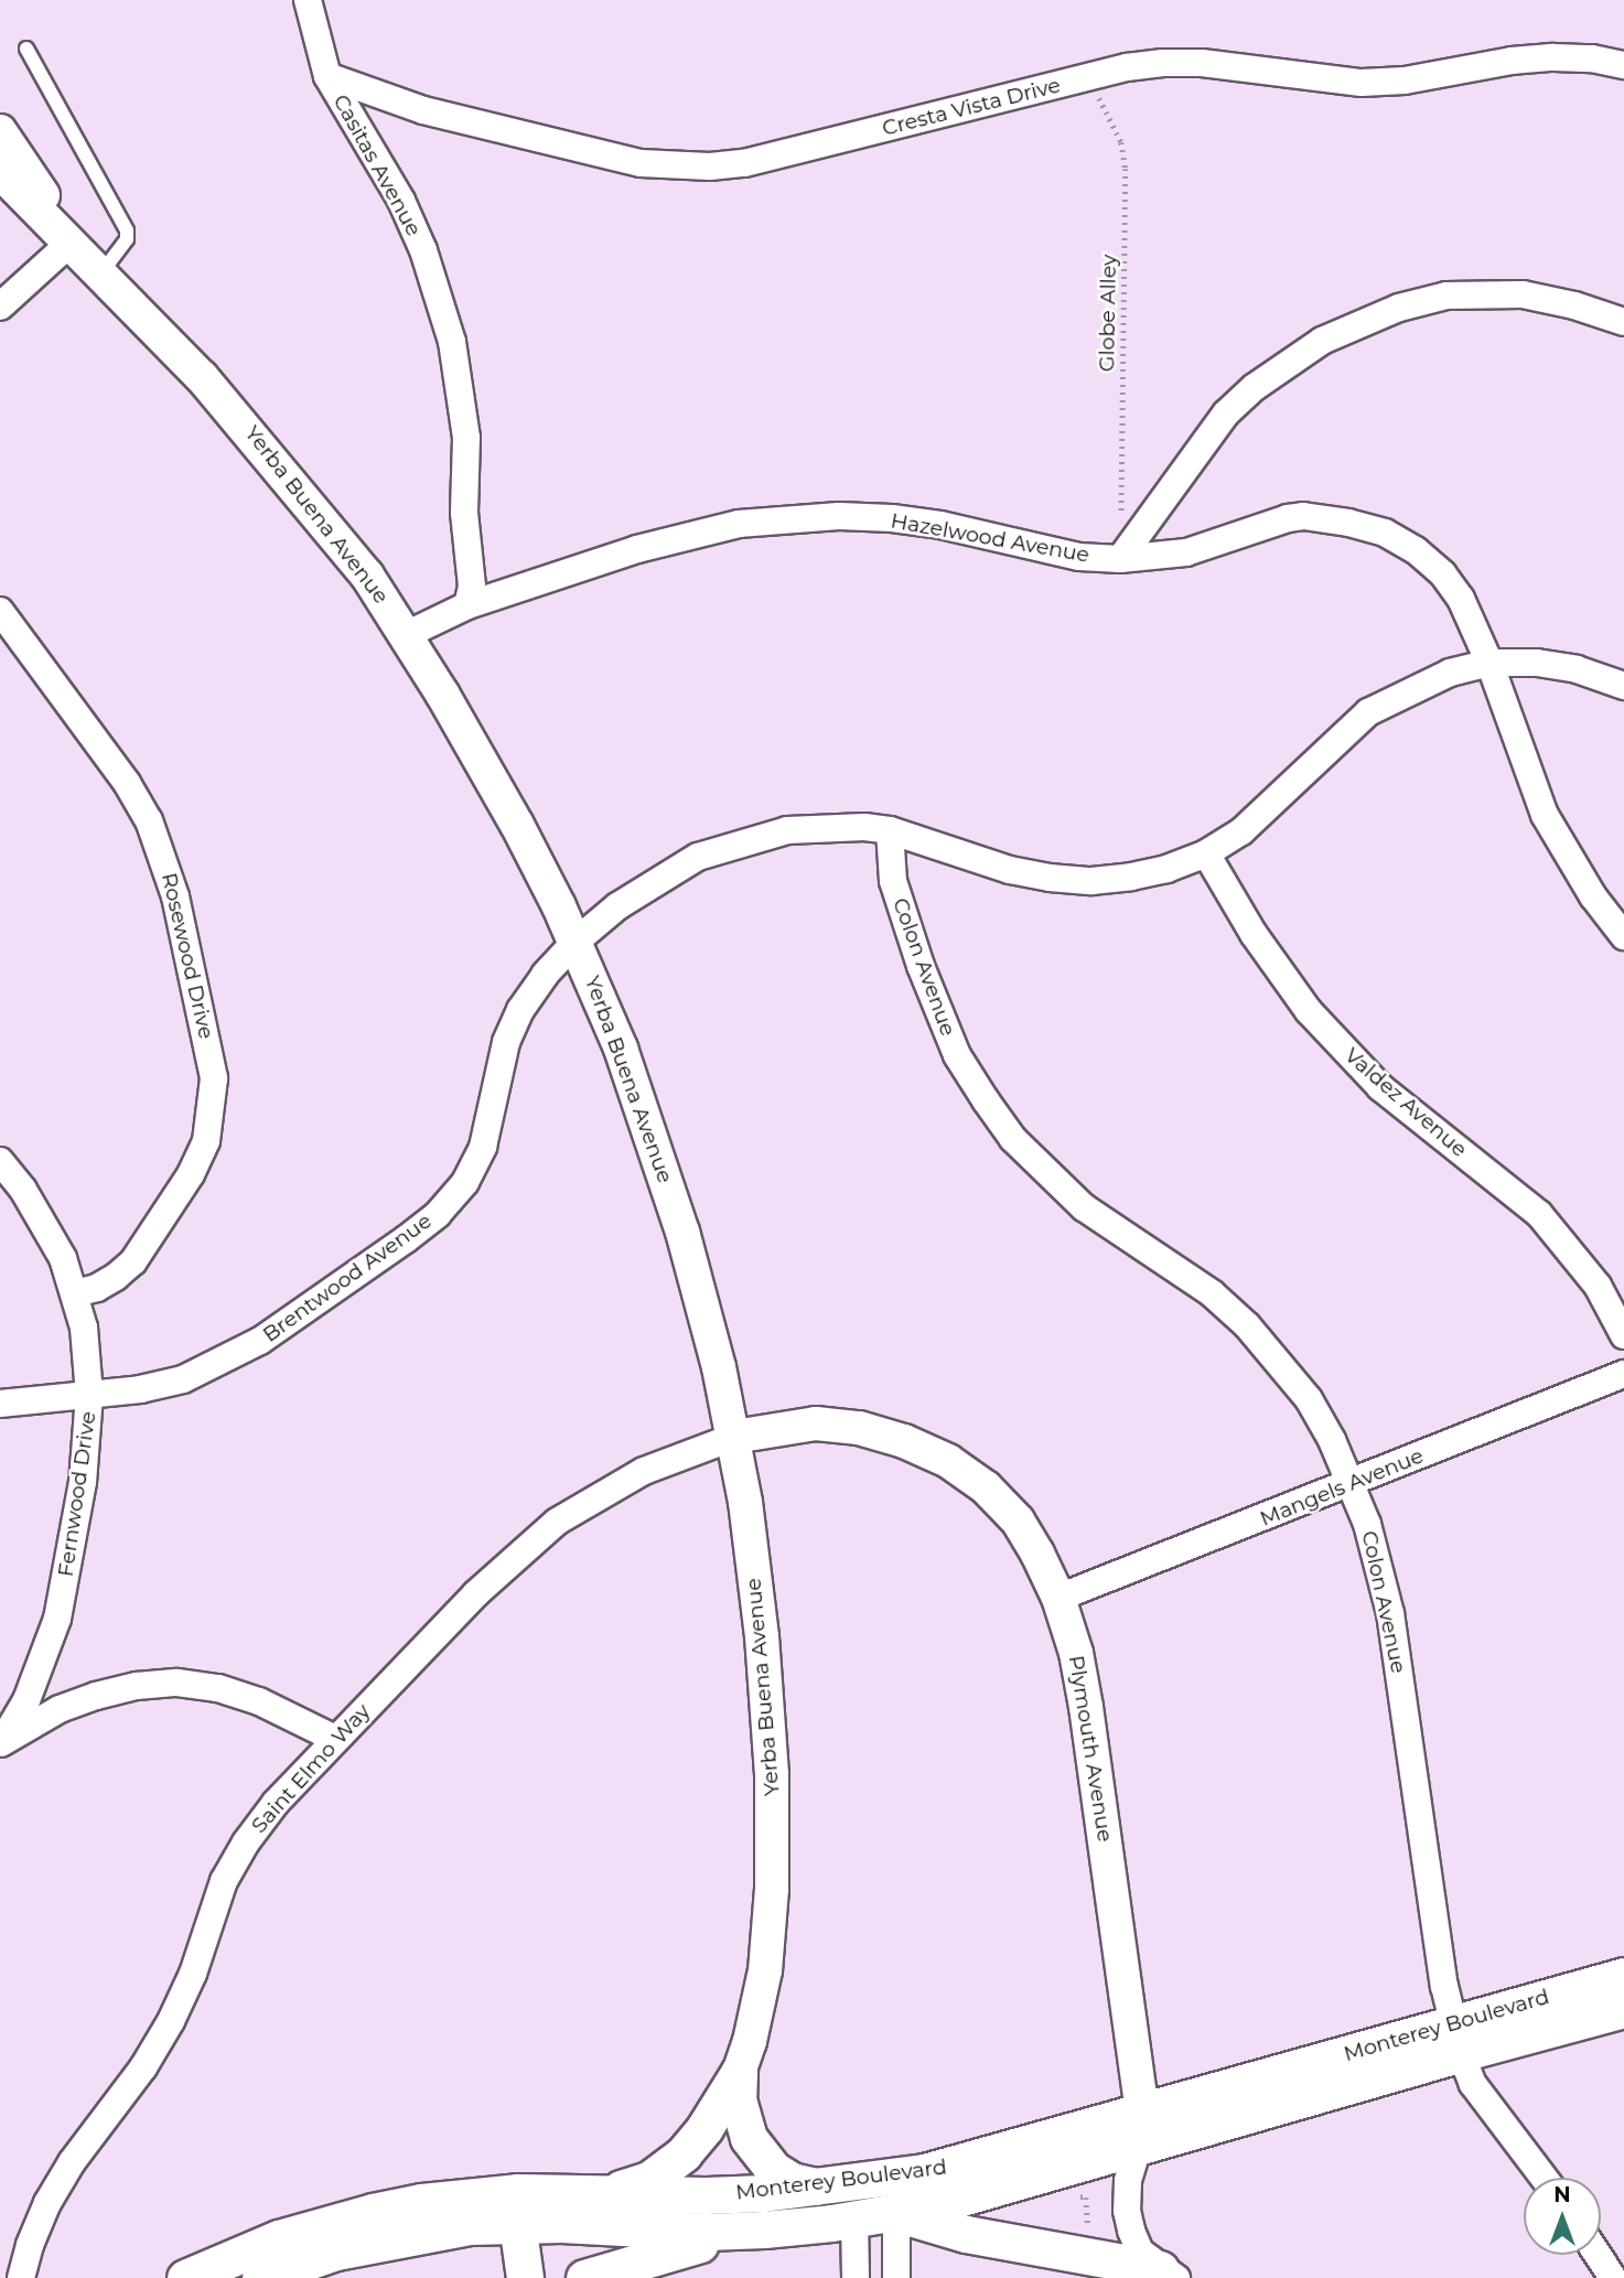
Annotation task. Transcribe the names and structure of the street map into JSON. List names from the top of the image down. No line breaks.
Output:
{"streets":{"main road":["Monterey Boulevard"],"street":["Cresta Vista Drive","Casitas Avenue","Yerba Buena Avenue","Hazelwood Avenue","Rosewood Drive","Colon Avenue","Valdez Avenue","Brentwood Avenue","Mangels Avenue","Fernwood Drive","Plymouth Avenue","Saint Elmo Way"],"path":["Globe Alley"]},"crossings":[["Cresta Vista Drive","Casitas Avenue"],["Cresta Vista Drive","Globe Alley"],["Casitas Avenue","Hazelwood Avenue"],["Globe Alley","Hazelwood Avenue"],["Yerba Buena Avenue","Hazelwood Avenue"],["Yerba Buena Avenue","Brentwood Avenue"],["Yerba Buena Avenue","Plymouth Avenue"],["Yerba Buena Avenue","Saint Elmo Way"],["Hazelwood Avenue","Brentwood Avenue"],["Rosewood Drive","Fernwood Drive"],["Colon Avenue","Brentwood Avenue"],["Colon Avenue","Mangels Avenue"],["Colon Avenue","Monterey Boulevard"],["Valdez Avenue","Brentwood Avenue"],["Brentwood Avenue","Fernwood Drive"],["Mangels Avenue","Plymouth Avenue"],["Plymouth Avenue","Saint Elmo Way"],["Plymouth Avenue","Monterey Boulevard"]],"north":"top"}
